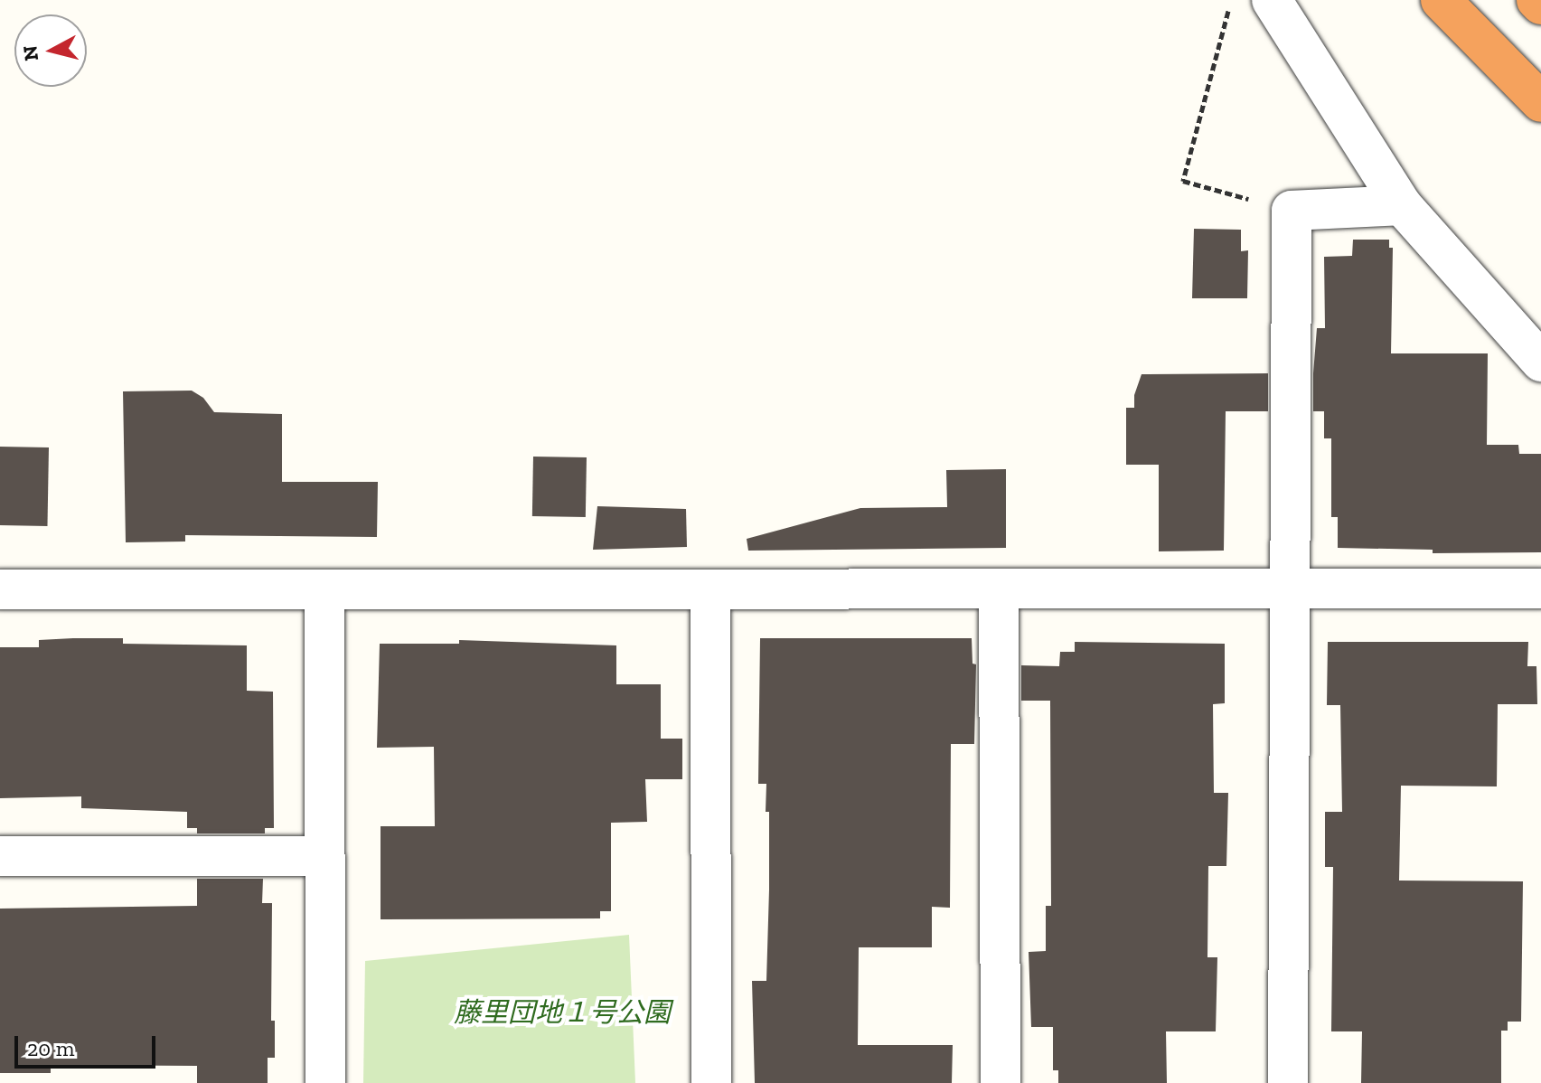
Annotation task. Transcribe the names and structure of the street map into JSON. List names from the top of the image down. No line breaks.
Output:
{"parks":["藤里団地１号公園"],"scale_bar":"20 m","north":"left"}
